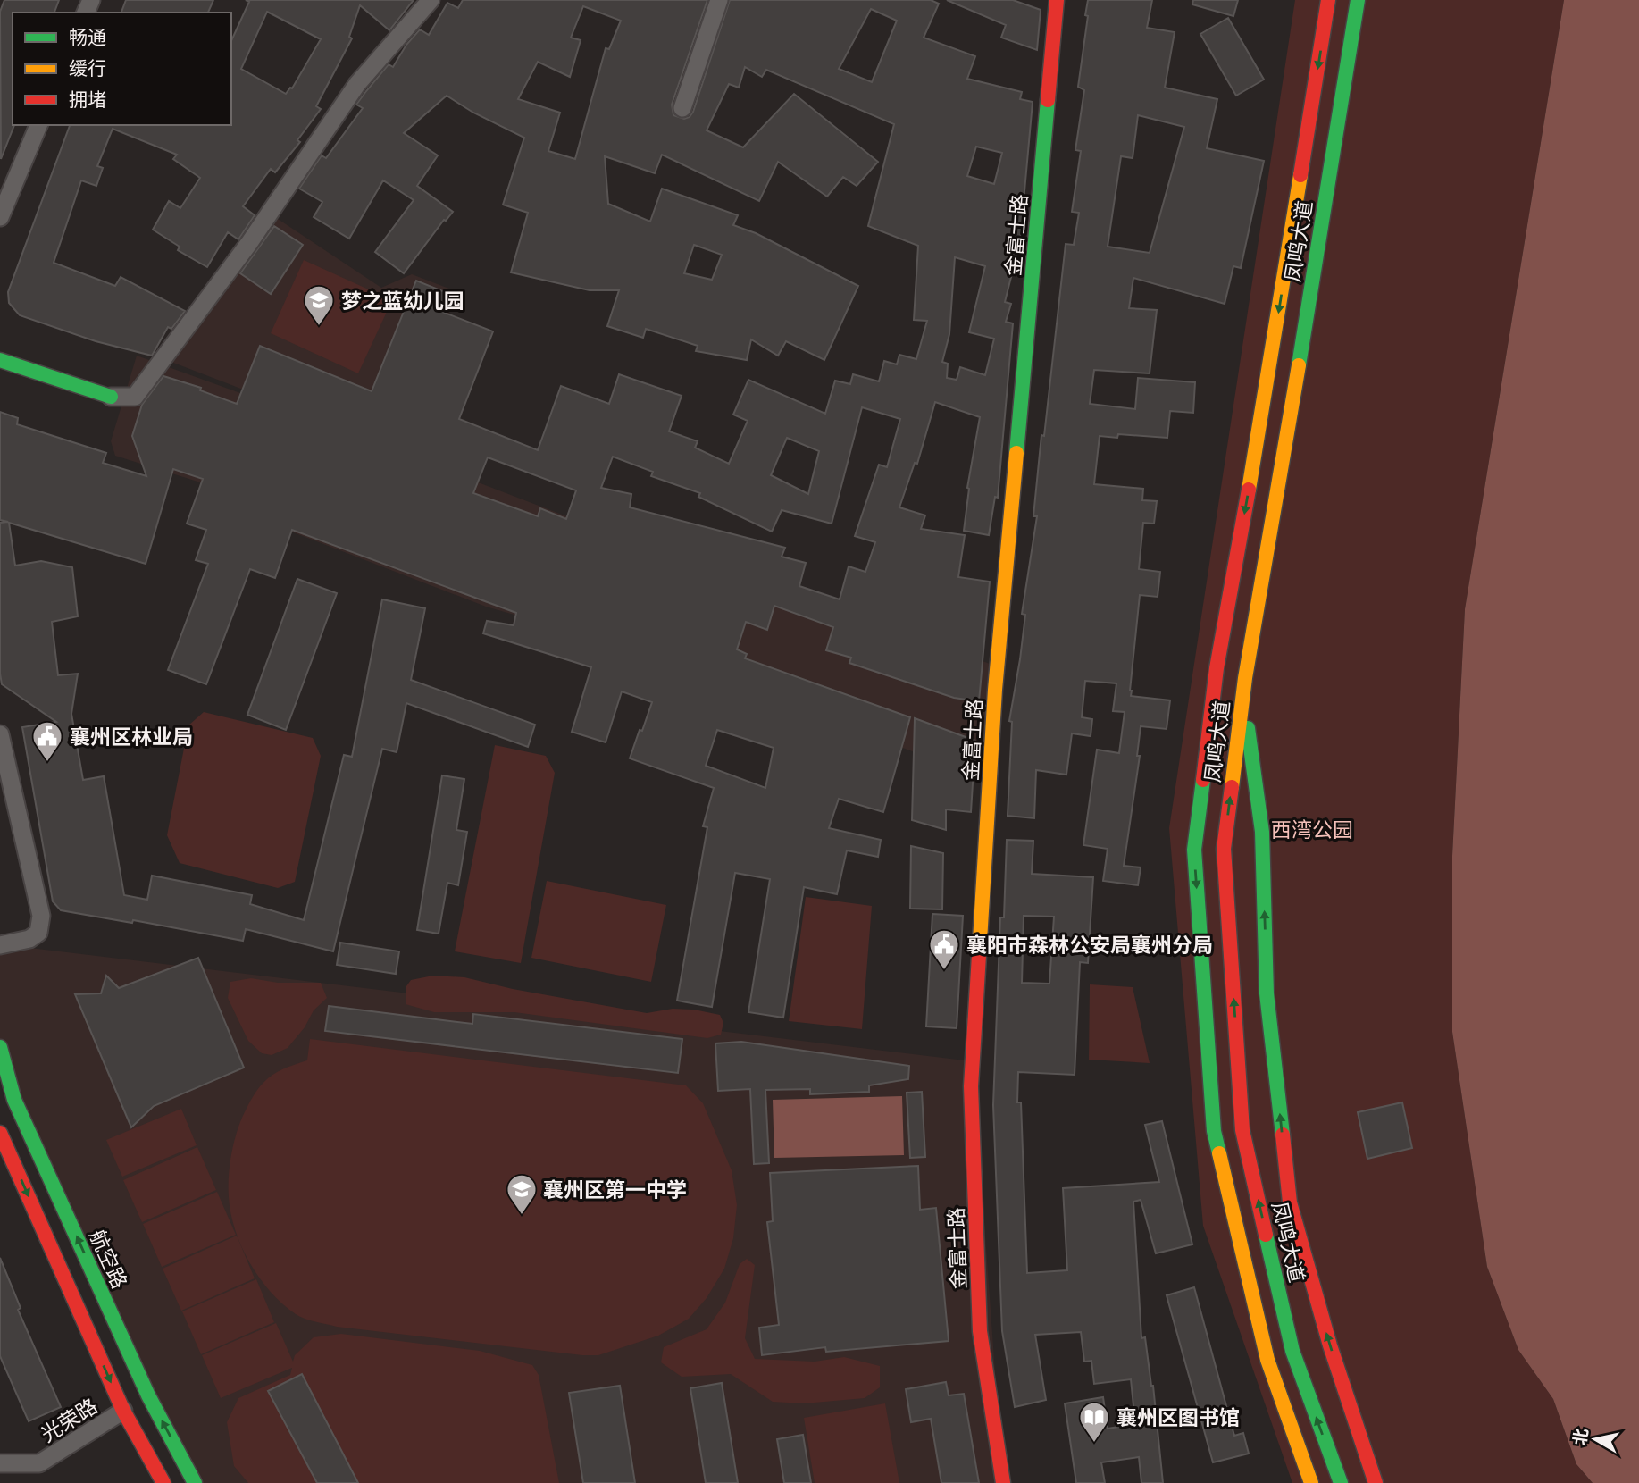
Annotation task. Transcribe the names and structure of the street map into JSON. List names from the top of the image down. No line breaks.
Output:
{"streets":{"main road":["金富士路","凤鸣大道","航空路"],"street":["光荣路"]},"parks":["西湾公园"],"places":{"school or university":["梦之蓝幼儿园","襄州区第一中学"],"public building":["襄州区林业局","襄阳市森林公安局襄州分局"],"library":["襄州区图书馆"]},"legend":["畅通","缓行","拥堵"],"north":"left"}
